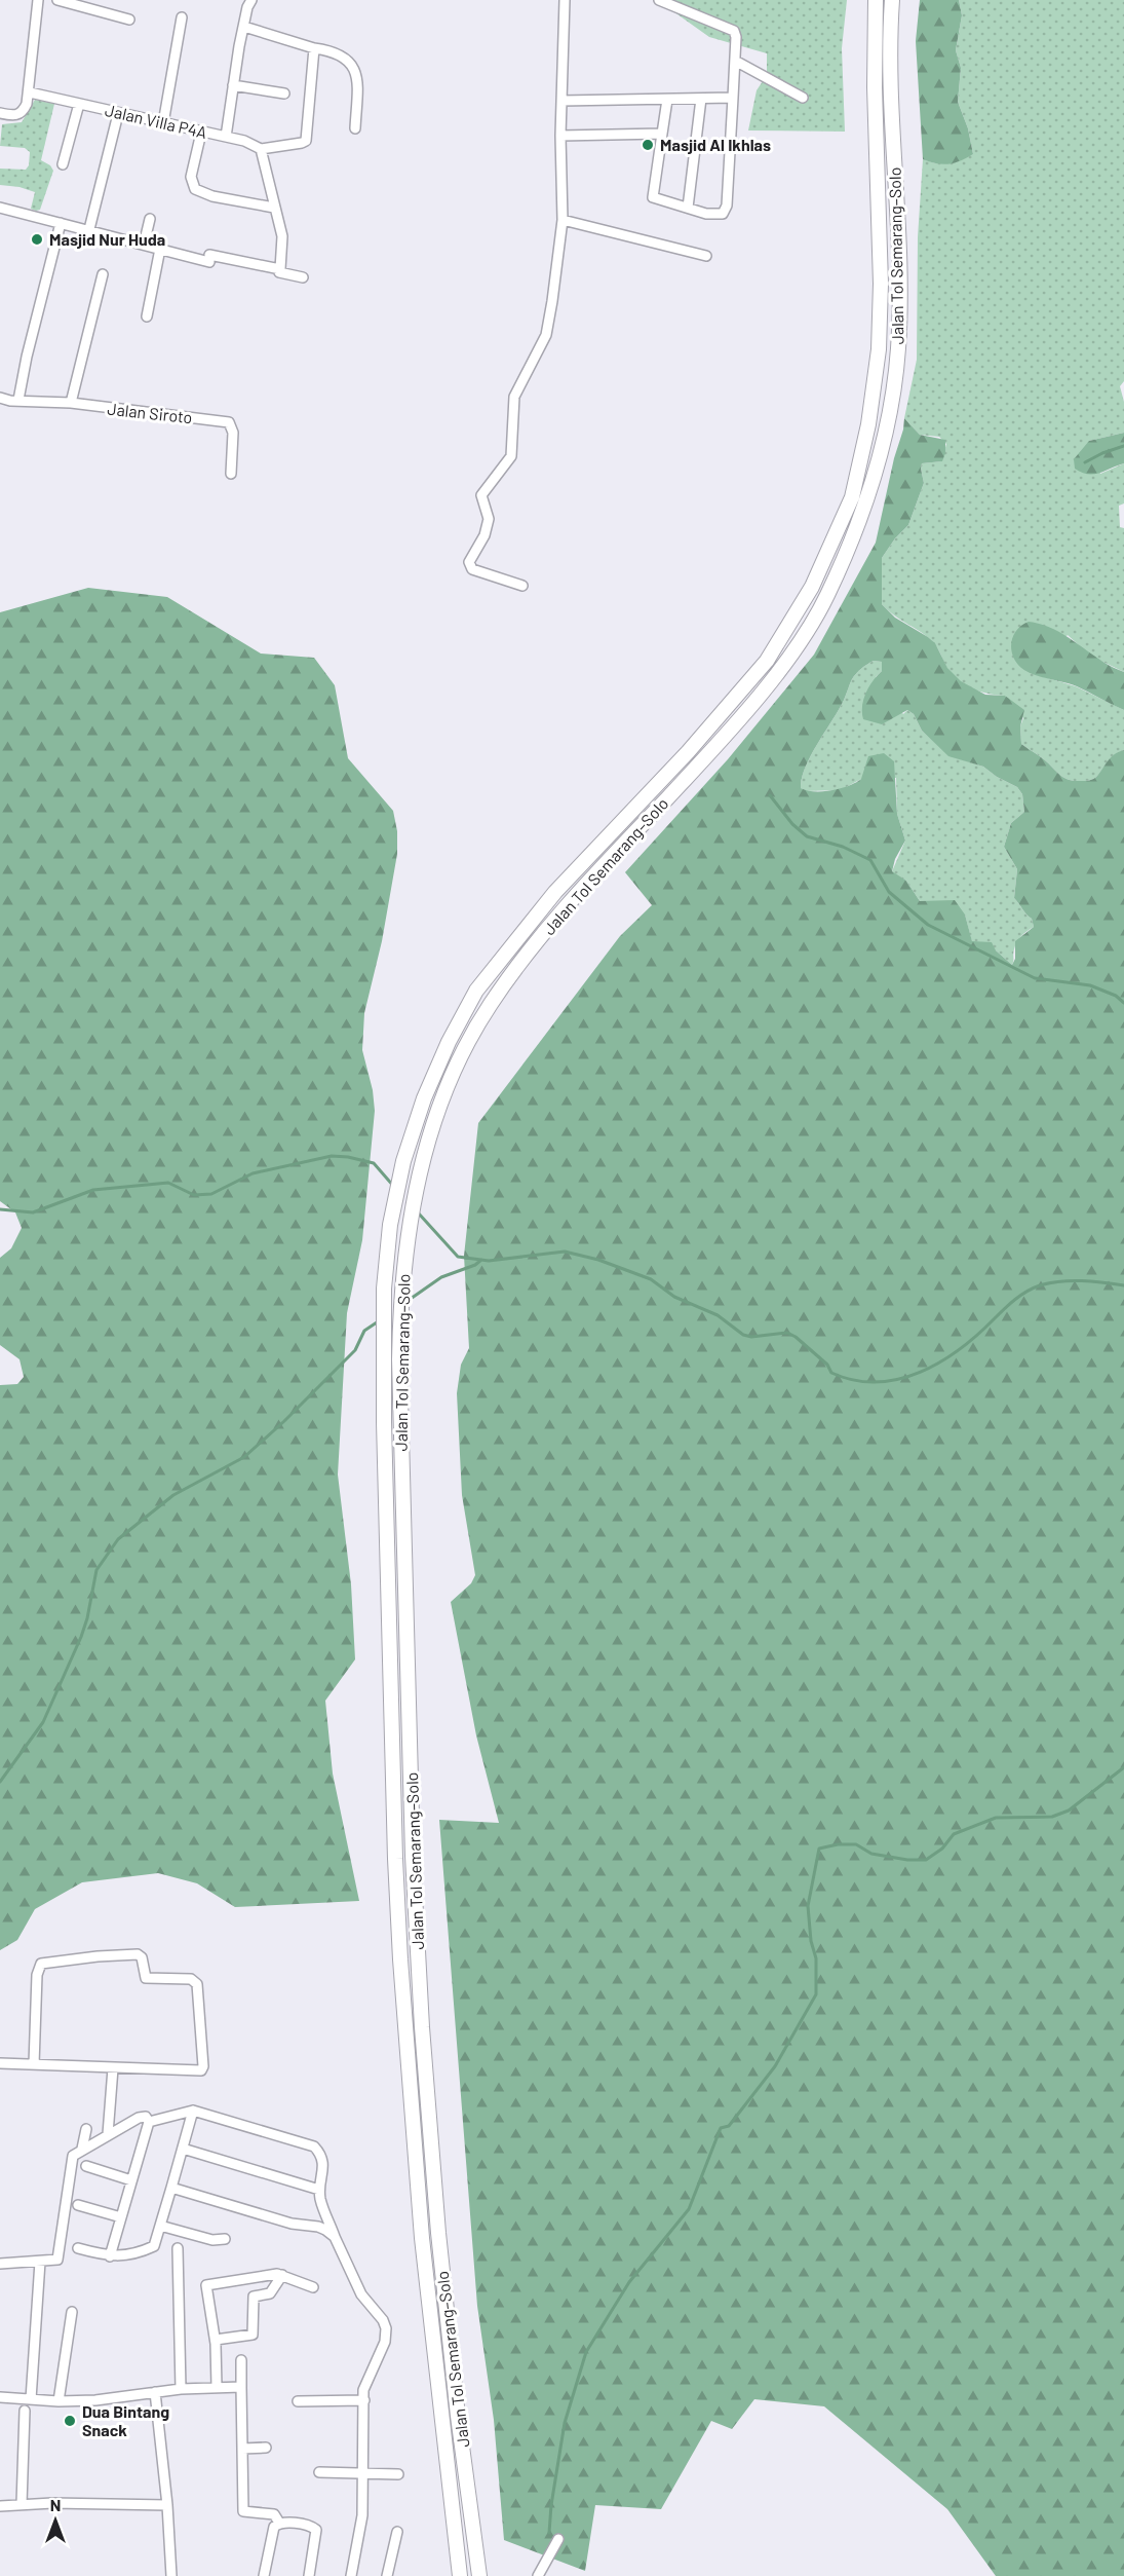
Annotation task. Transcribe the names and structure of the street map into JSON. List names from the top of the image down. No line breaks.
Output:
{"streets":{"highway":["Jalan Tol Semarang–Solo"],"street":["Jalan Villa P4A","Jalan Siroto"]},"places":["Masjid Al Ikhlas","Masjid Nur Huda","Dua Bintang Snack"],"north":"top"}
